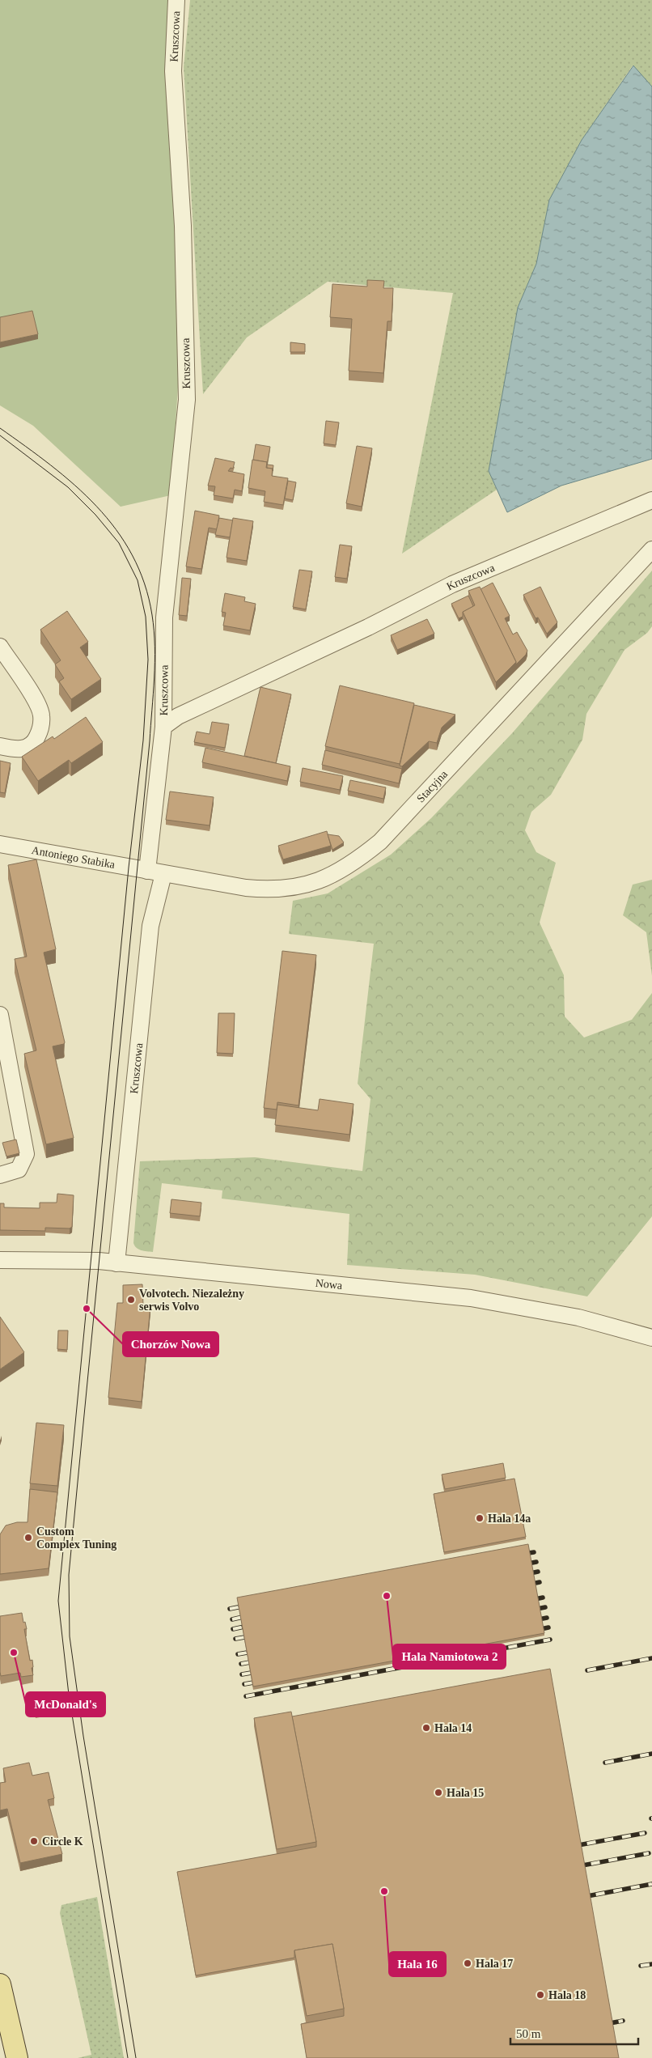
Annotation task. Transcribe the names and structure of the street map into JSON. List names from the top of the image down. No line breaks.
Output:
{"streets":{"street":["Kruszcowa","Stacyjna","Antoniego Stabika","Nowa"]},"crossings":[["Kruszcowa","Stacyjna"],["Kruszcowa","Antoniego Stabika"],["Kruszcowa","Nowa"],["Stacyjna","Antoniego Stabika"]],"places":["Volvotech. Niezależny serwis Volvo","Chorzów Nowa","Hala 14a","Custom Complex Tuning","Hala Namiotowa 2","McDonald's","Hala 14","Hala 15","Circle K","Hala 16","Hala 17","Hala 18"],"scale_bar":"50 m"}
